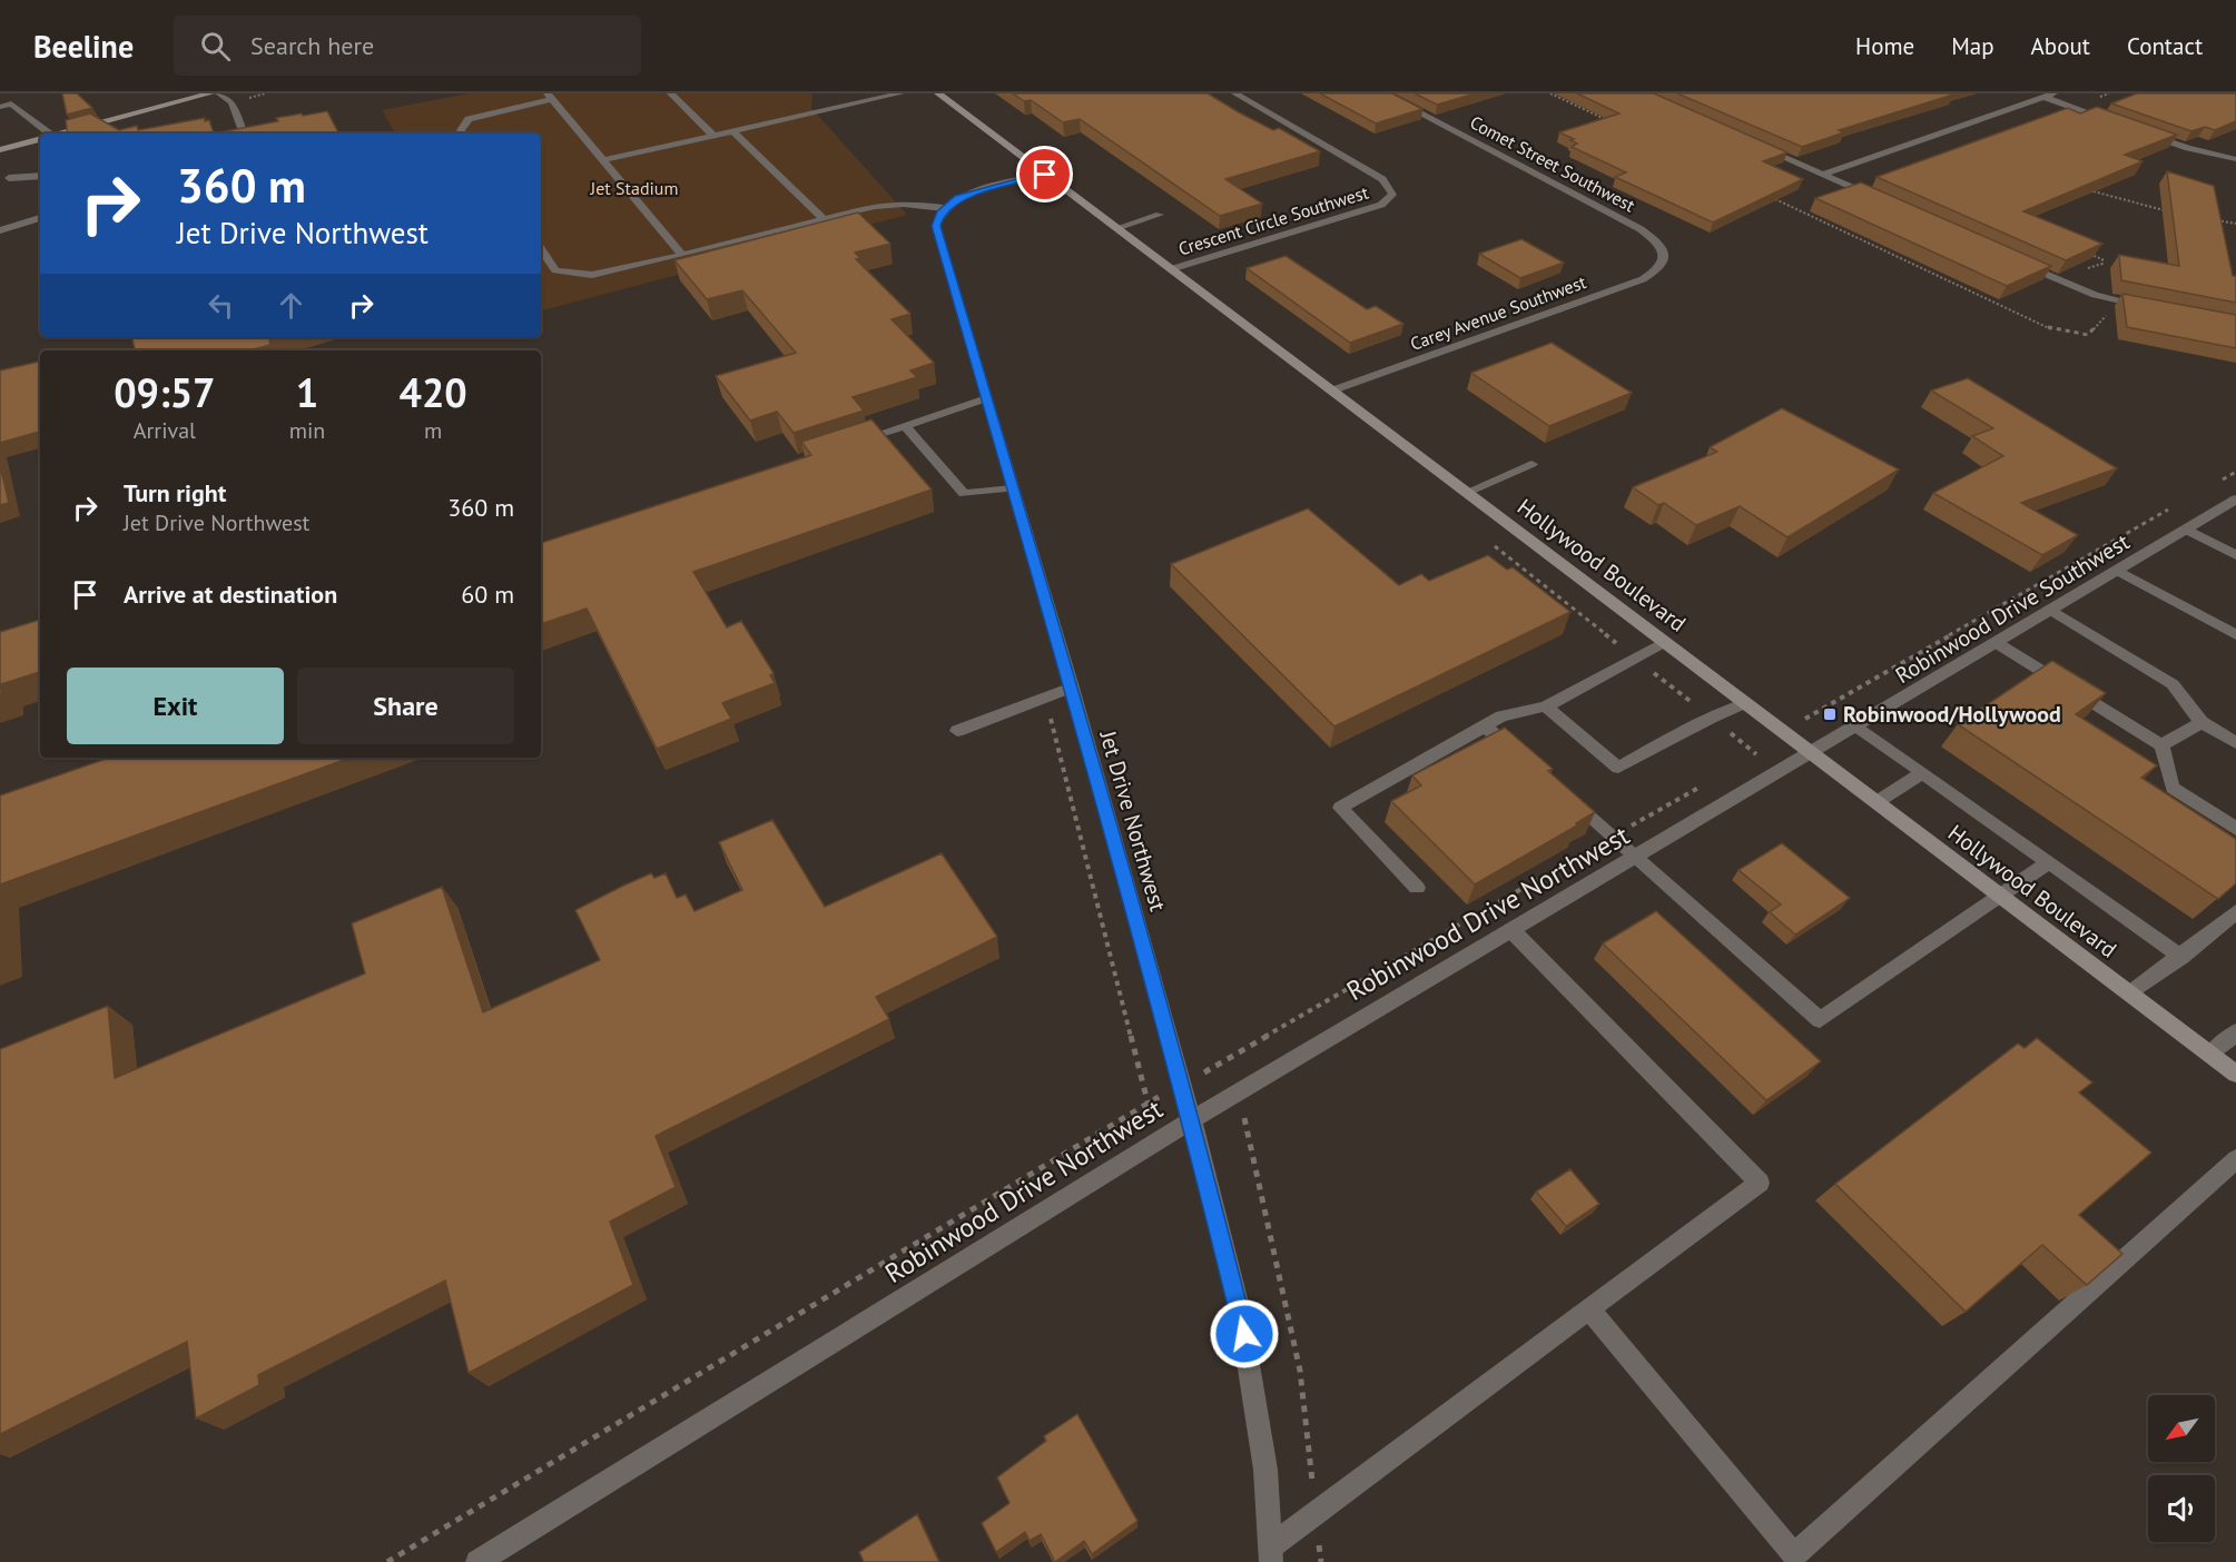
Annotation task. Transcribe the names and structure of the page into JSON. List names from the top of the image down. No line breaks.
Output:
{"streets":{"street":["Comet Street Southwest","Crescent Circle Southwest","Carey Avenue Southwest","Hollywood Boulevard","Robinwood Drive Southwest","Jet Drive Northwest","Robinwood Drive Northwest"]},"crossings":[["Comet Street Southwest","Carey Avenue Southwest"],["Crescent Circle Southwest","Hollywood Boulevard"],["Carey Avenue Southwest","Hollywood Boulevard"],["Hollywood Boulevard","Robinwood Drive Southwest"],["Hollywood Boulevard","Robinwood Drive Northwest"],["Robinwood Drive Southwest","Robinwood Drive Northwest"],["Jet Drive Northwest","Robinwood Drive Northwest"]],"parks":["Jet Stadium"],"places":{"transit":["Robinwood/Hollywood"]},"north":"bottom left","page":{"header":"Beeline","search":"Search here","nav":["Home","Map","About","Contact"],"turn":["360 m","Jet Drive Northwest"],"eta":["09:57","Arrival","1","min","420","m"],"list":[{"name":"Turn right","note":"Jet Drive Northwest","value":"360 m"},{"name":"Arrive at destination","value":"60 m"}],"buttons":["Exit","Share"]}}
